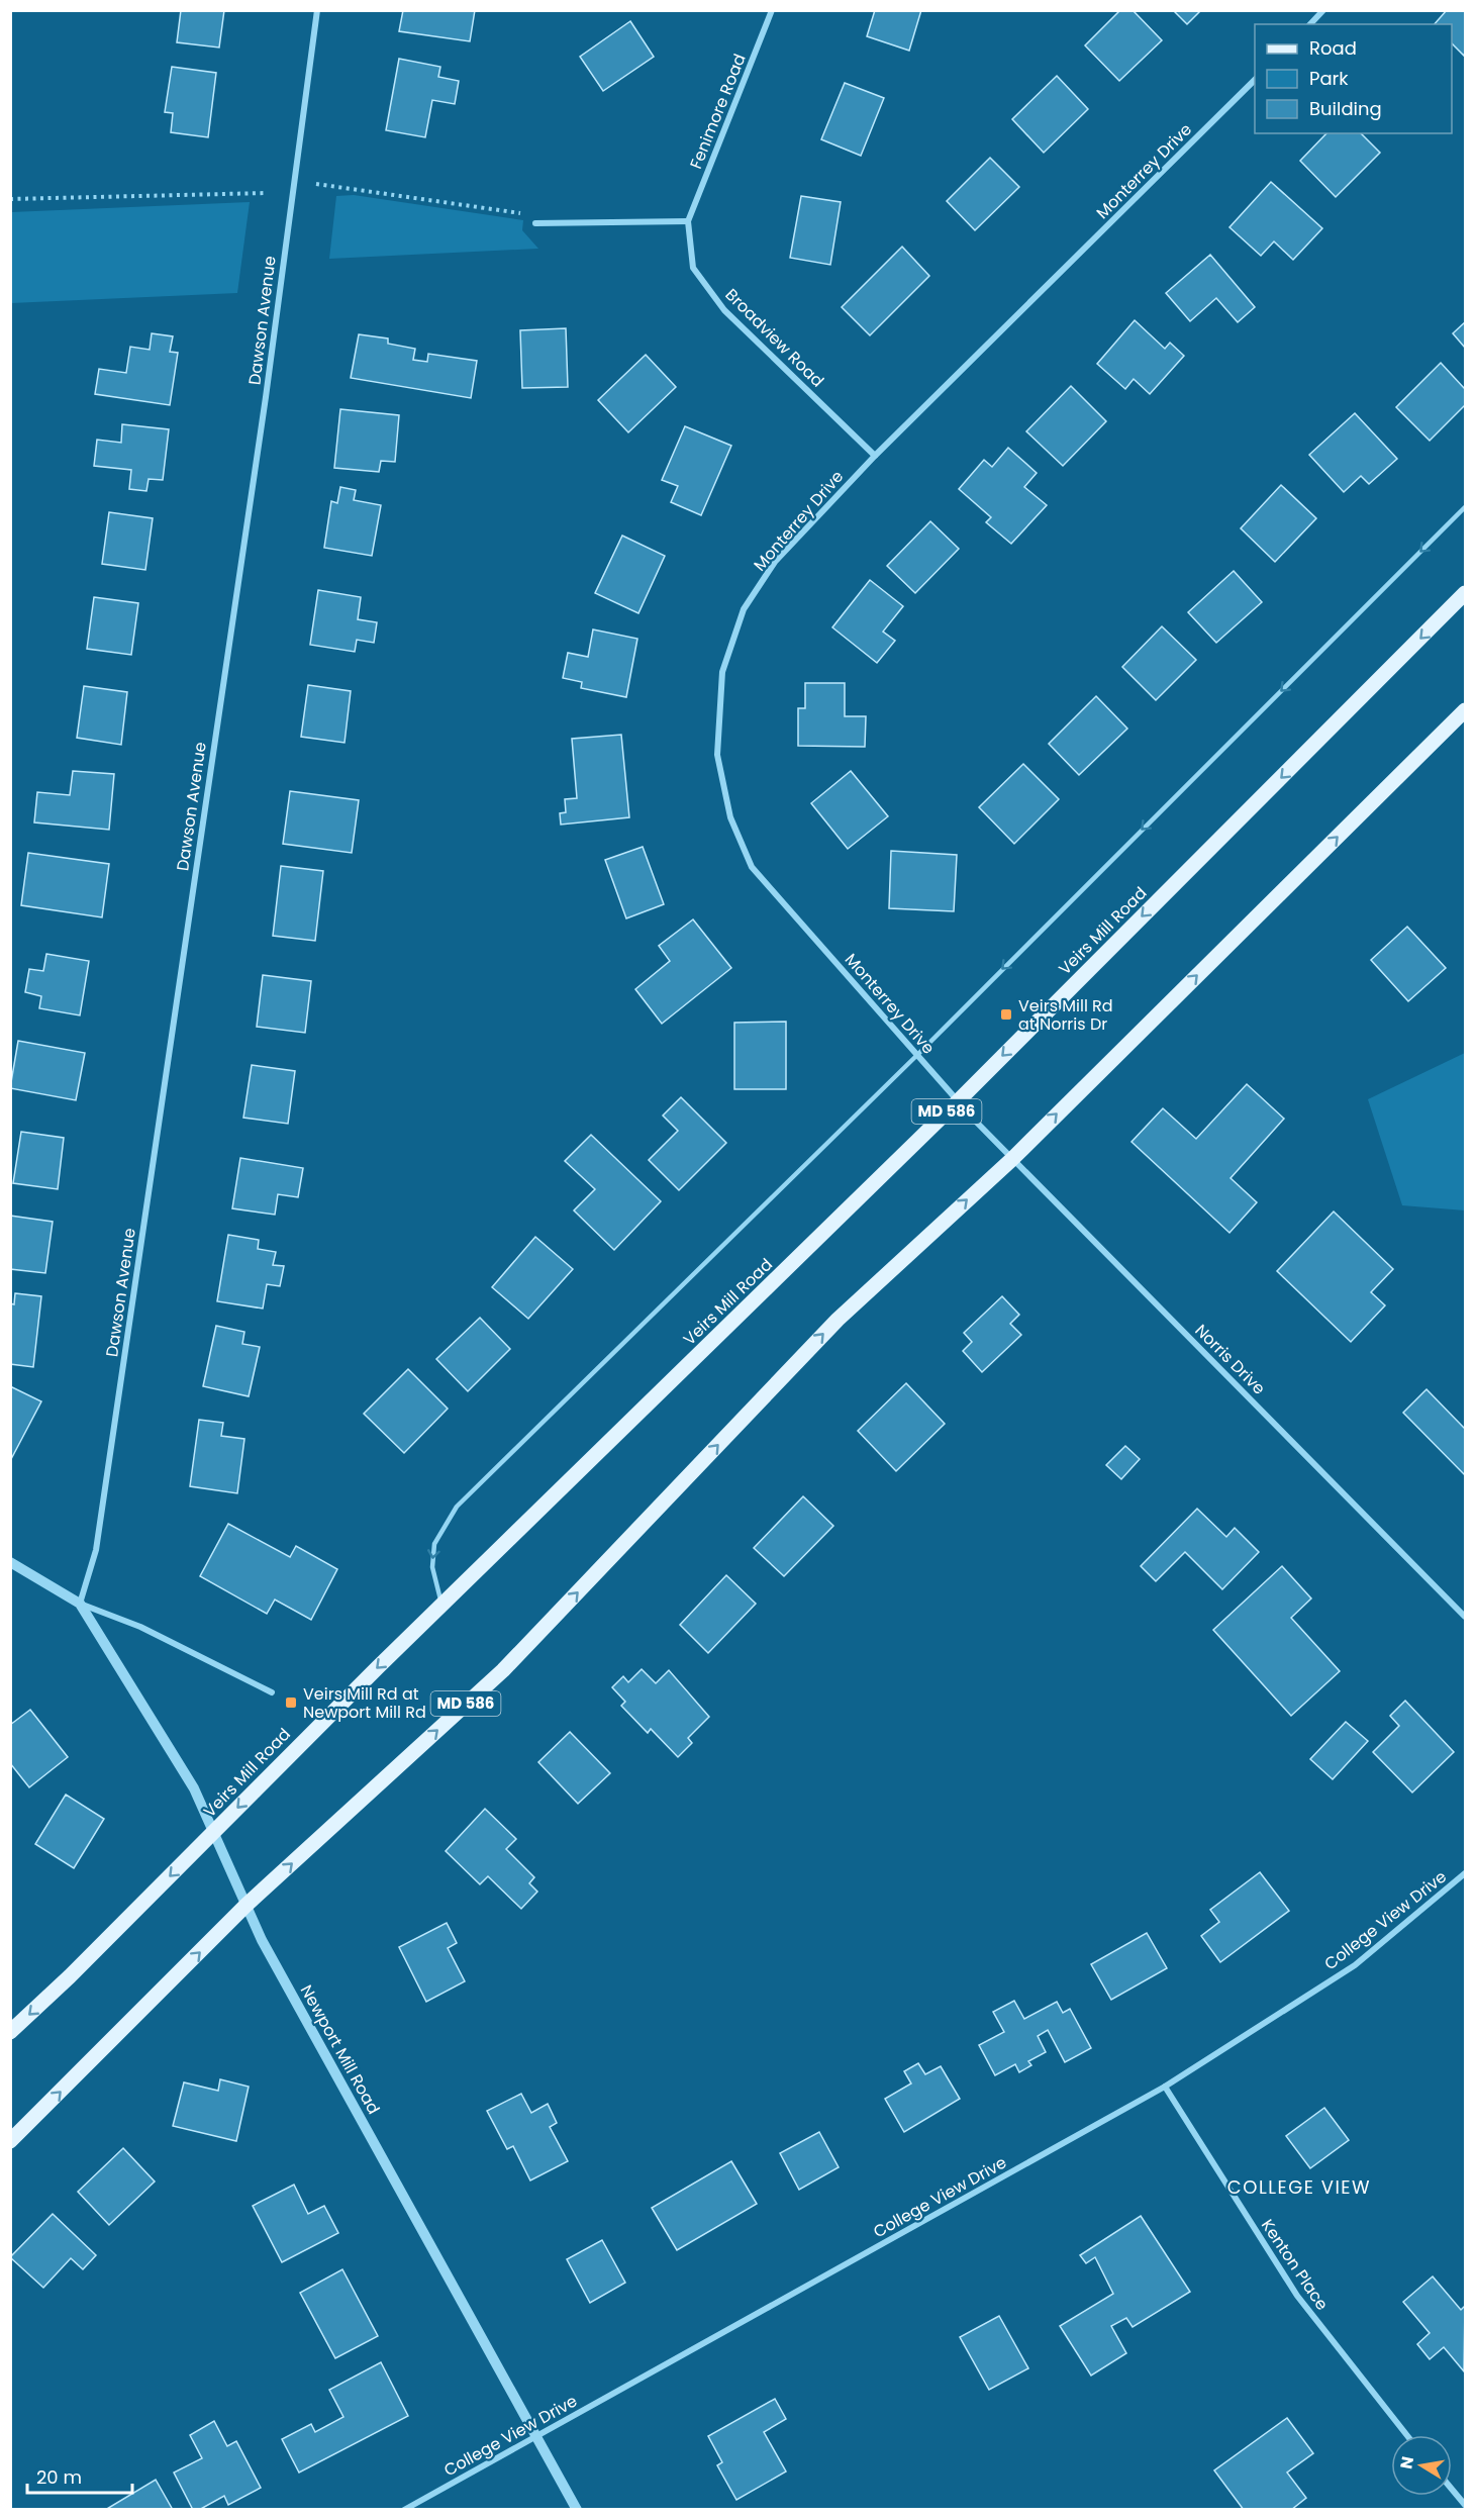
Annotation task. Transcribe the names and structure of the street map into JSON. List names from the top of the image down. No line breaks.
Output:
{"streets":{"main road":["Veirs Mill Road","MD 586"],"street":["Fenimore Road","Monterrey Drive","Dawson Avenue","Broadview Road","Norris Drive","College View Drive","Newport Mill Road","Kenton Place"]},"crossings":[["Fenimore Road","Broadview Road"],["Monterrey Drive","Broadview Road"],["Monterrey Drive","Veirs Mill Road"],["Monterrey Drive","Norris Drive"],["Dawson Avenue","Newport Mill Road"],["Veirs Mill Road","Newport Mill Road"],["MD 586","Norris Drive"],["MD 586","Newport Mill Road"],["College View Drive","Newport Mill Road"],["College View Drive","Kenton Place"]],"districts":["COLLEGE VIEW"],"places":{"transit":["Veirs Mill Rd at Norris Dr","Veirs Mill Rd at Newport Mill Rd"]},"legend":["Road","Park","Building"],"scale_bar":"20 m","north":"left"}
